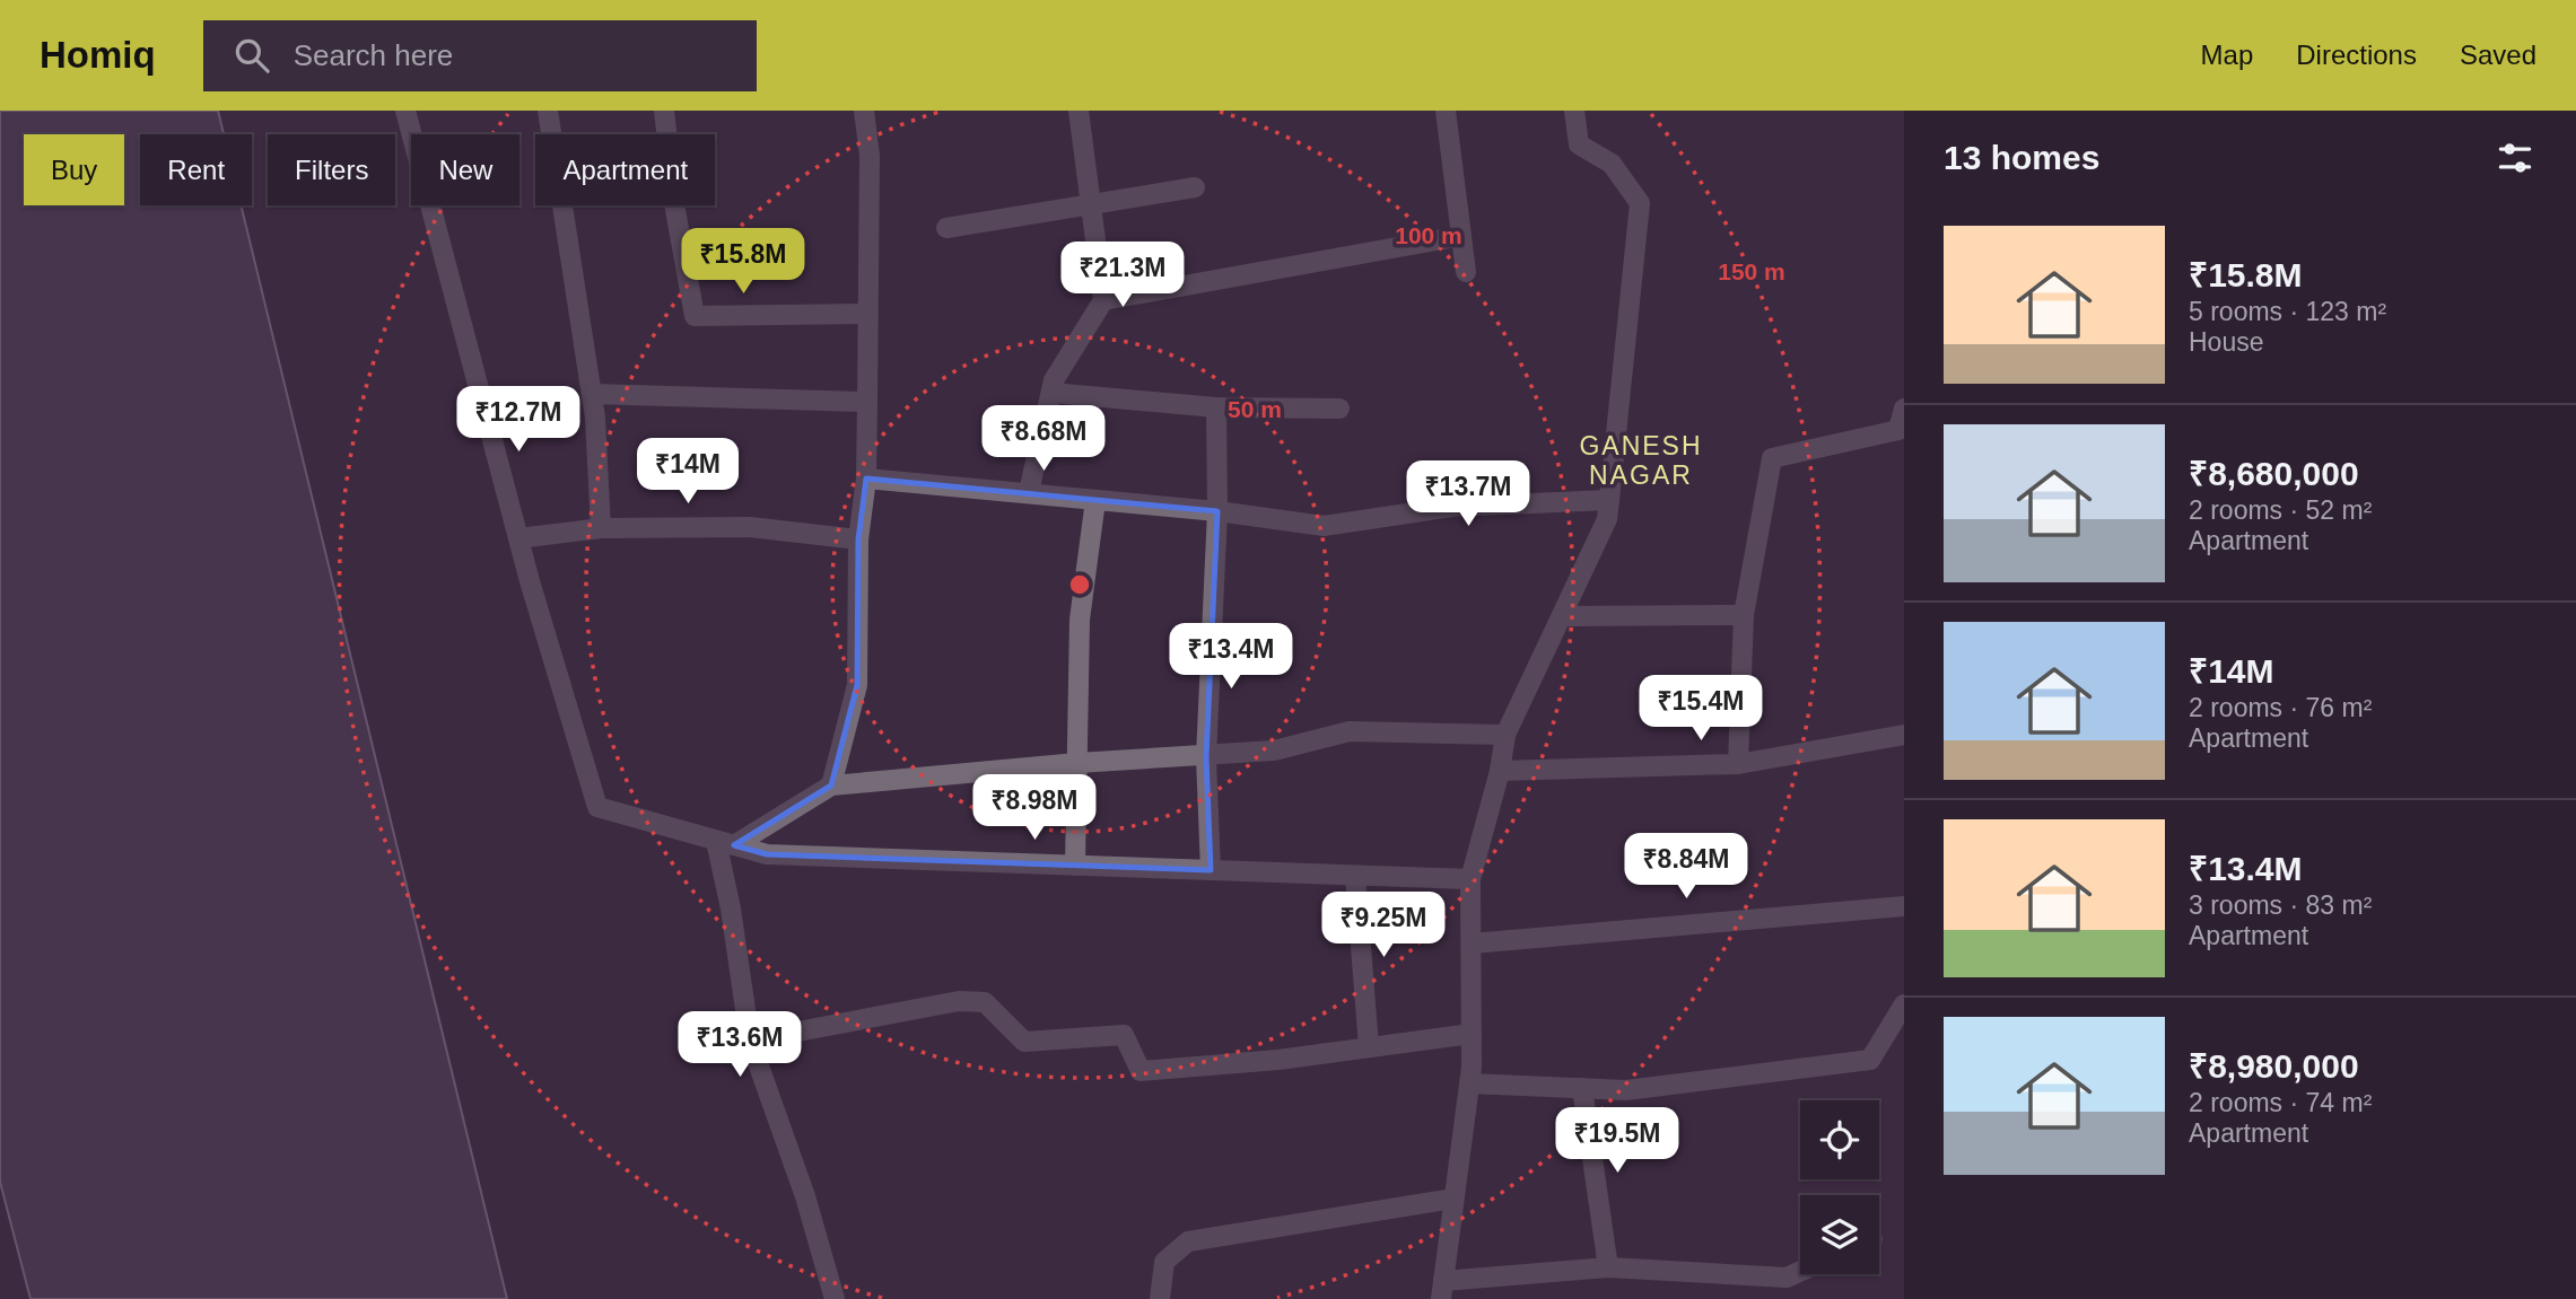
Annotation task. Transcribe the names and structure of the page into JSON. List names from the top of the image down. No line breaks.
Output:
{"districts":["GANESH NAGAR"],"page":{"header":"Homiq","search":"Search here","nav":["Map","Directions","Saved"],"heading":"13 homes","chip":["Buy","Rent","Filters","New","Apartment"],"list":[{"name":"₹15.8M","note":"5 rooms · 123 m² · House"},{"name":"₹8,680,000","note":"2 rooms · 52 m² · Apartment"},{"name":"₹14M","note":"2 rooms · 76 m² · Apartment"},{"name":"₹13.4M","note":"3 rooms · 83 m² · Apartment"},{"name":"₹8,980,000","note":"2 rooms · 74 m² · Apartment"}],"price":["₹15.8M","₹21.3M","₹12.7M","₹8.68M","₹14M","₹13.7M","₹13.4M","₹15.4M","₹8.98M","₹8.84M","₹9.25M","₹13.6M","₹19.5M"]},"rings":["100 m","150 m","50 m"]}
